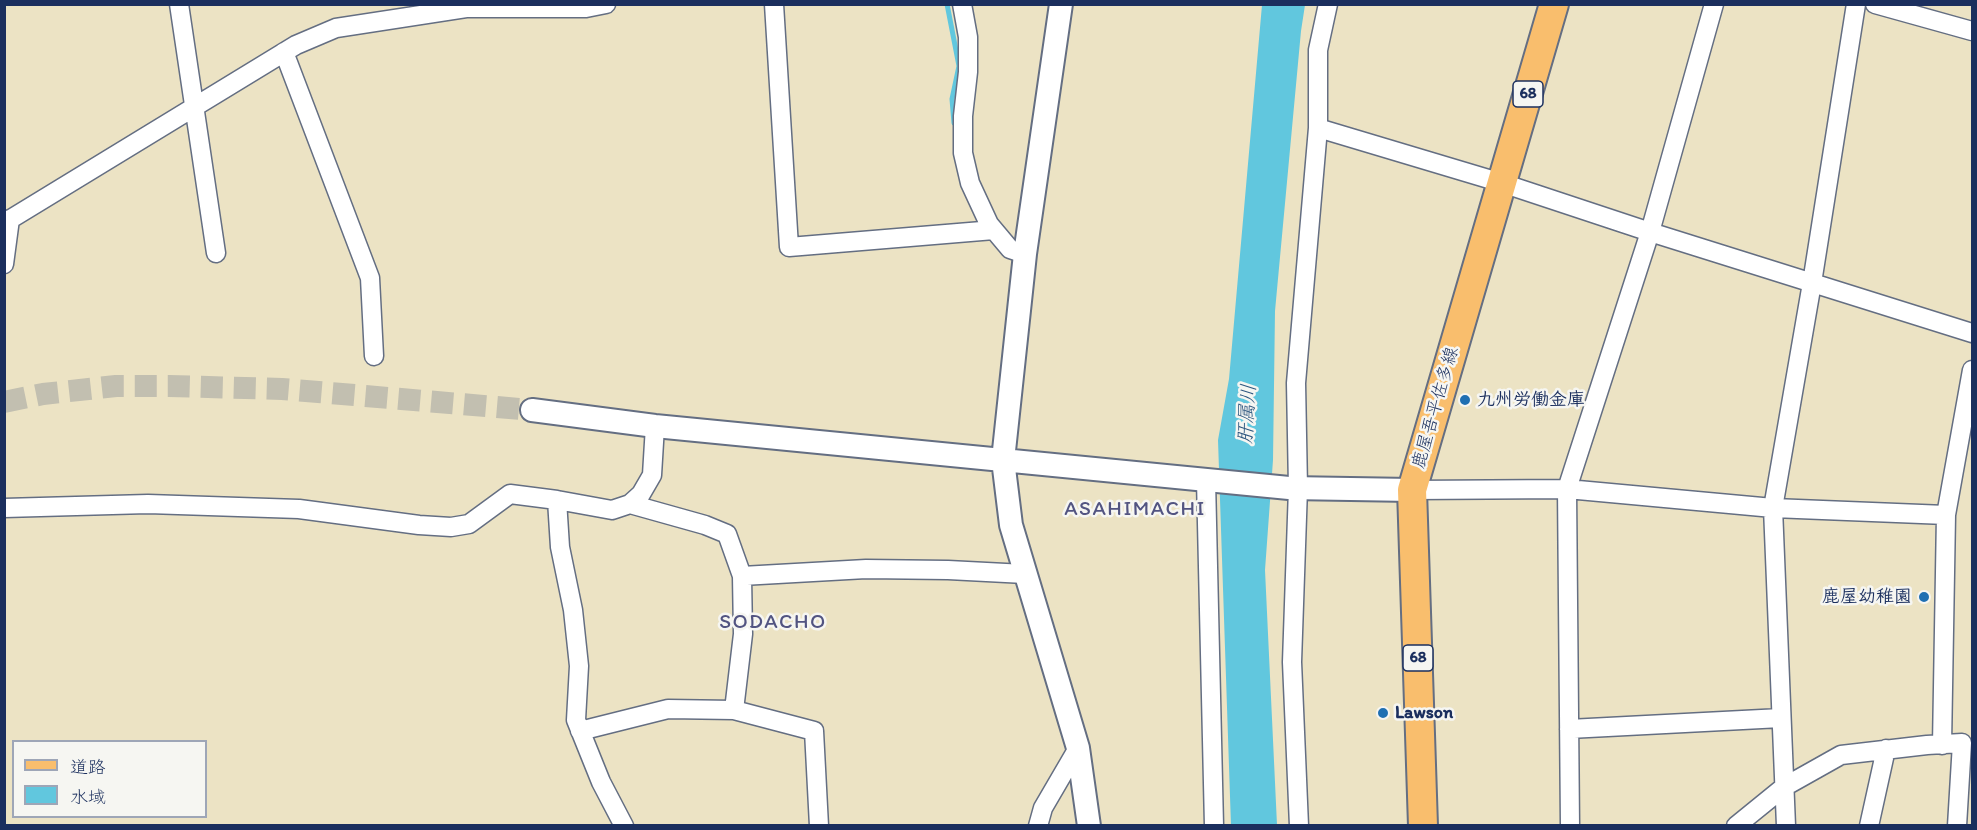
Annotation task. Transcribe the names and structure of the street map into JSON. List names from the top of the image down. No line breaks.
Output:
{"streets":{"main road":["68","鹿屋吾平佐多線"]},"districts":["ASAHIMACHI","SODACHO"],"water":["肝属川"],"places":["九州労働金庫","鹿屋幼稚園","Lawson"],"legend":["道路","水域"]}
